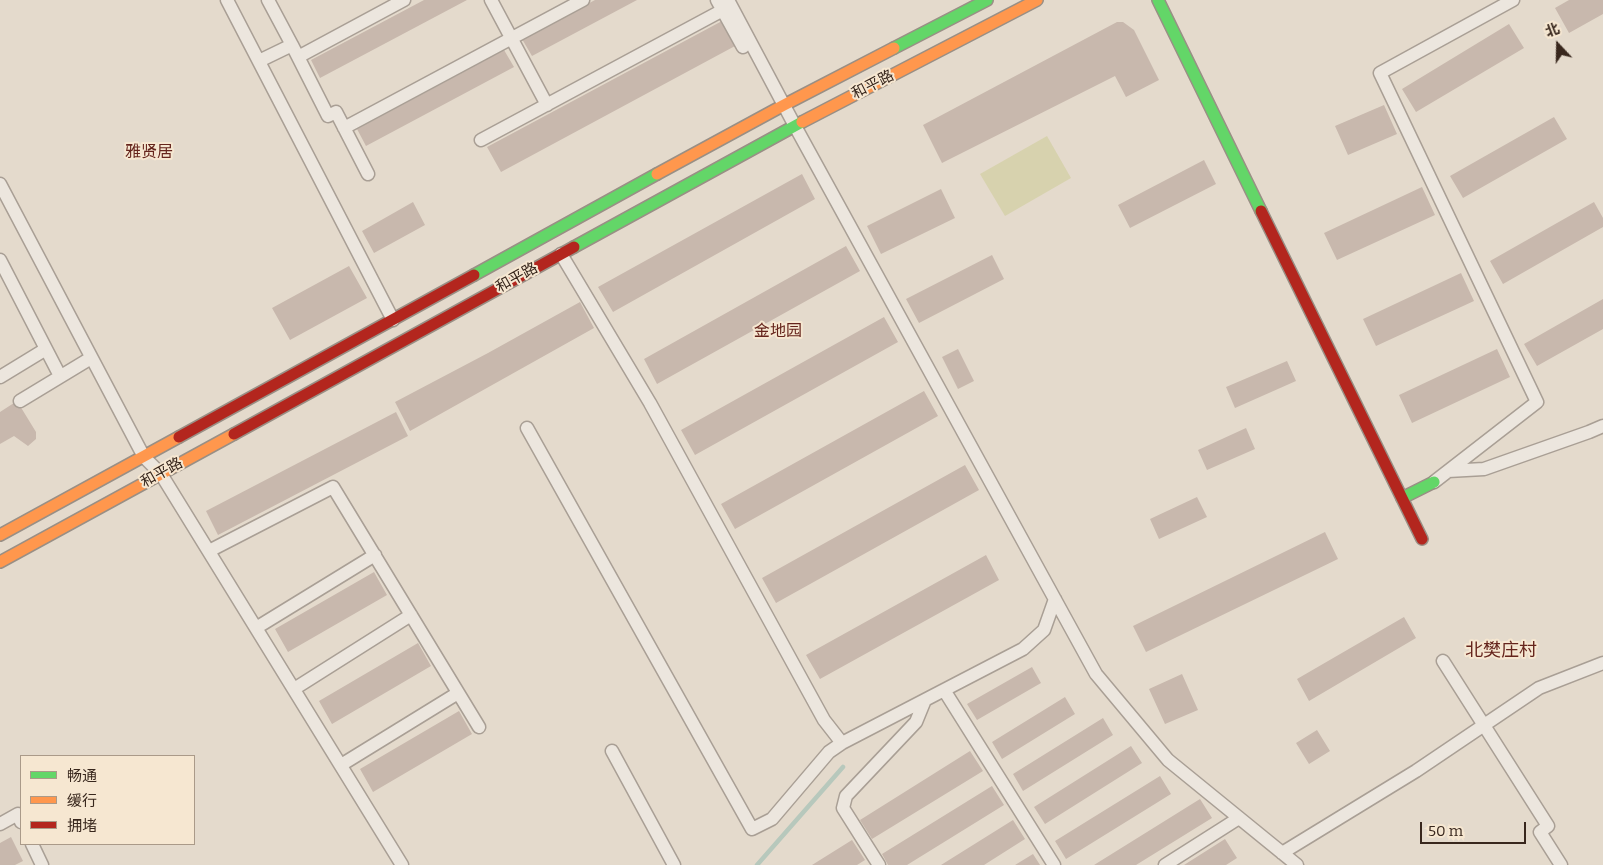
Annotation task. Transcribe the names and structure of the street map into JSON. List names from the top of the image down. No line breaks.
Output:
{"streets":{"street":["和平路"]},"districts":["雅贤居","金地园","北樊庄村"],"legend":["畅通","缓行","拥堵"],"scale_bar":"50 m","north":"top"}
